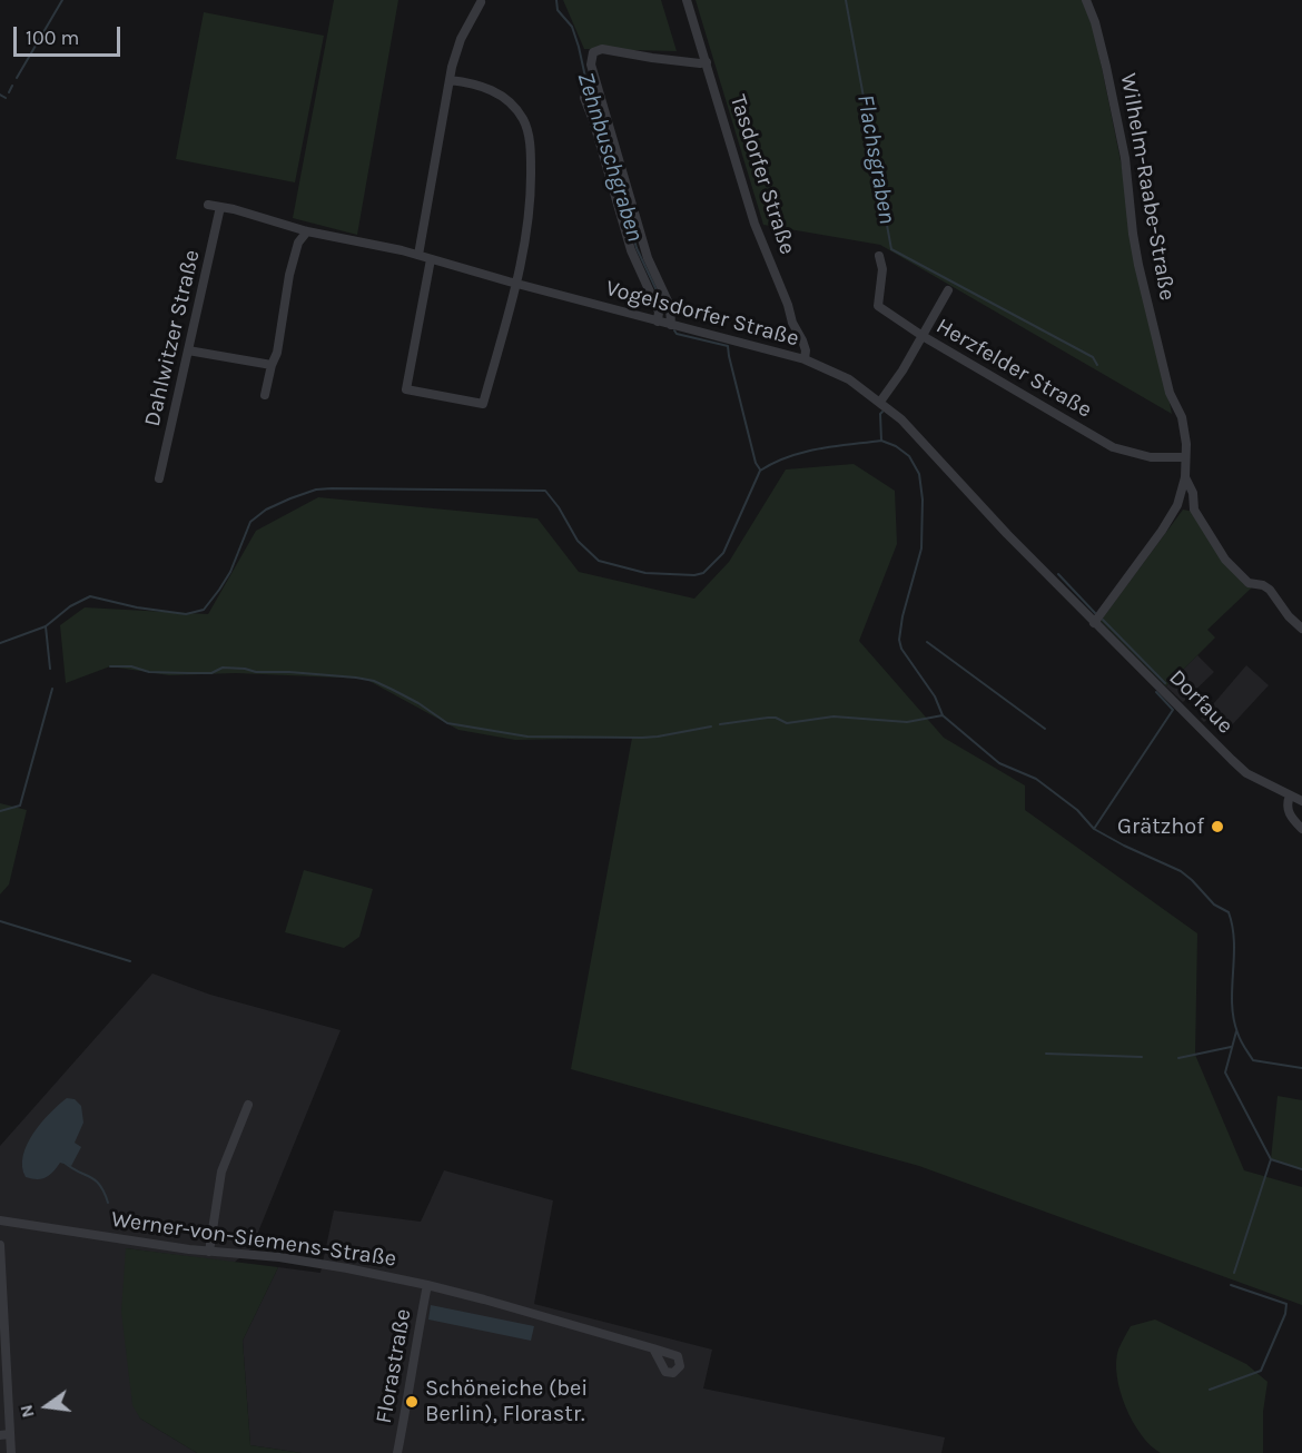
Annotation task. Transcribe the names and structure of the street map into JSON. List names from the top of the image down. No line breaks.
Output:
{"streets":{"street":["Tasdorfer Straße","Wilhelm-Raabe-Straße","Vogelsdorfer Straße","Dahlwitzer Straße","Herzfelder Straße","Dorfaue","Werner-von-Siemens-Straße","Florastraße"]},"crossings":[["Tasdorfer Straße","Vogelsdorfer Straße"],["Wilhelm-Raabe-Straße","Herzfelder Straße"],["Vogelsdorfer Straße","Dahlwitzer Straße"],["Vogelsdorfer Straße","Dorfaue"],["Werner-von-Siemens-Straße","Florastraße"]],"water":["Zehnbuschgraben","Flachsgraben"],"places":["Grätzhof","Schöneiche (bei Berlin), Florastr."],"scale_bar":"100 m","north":"left"}
